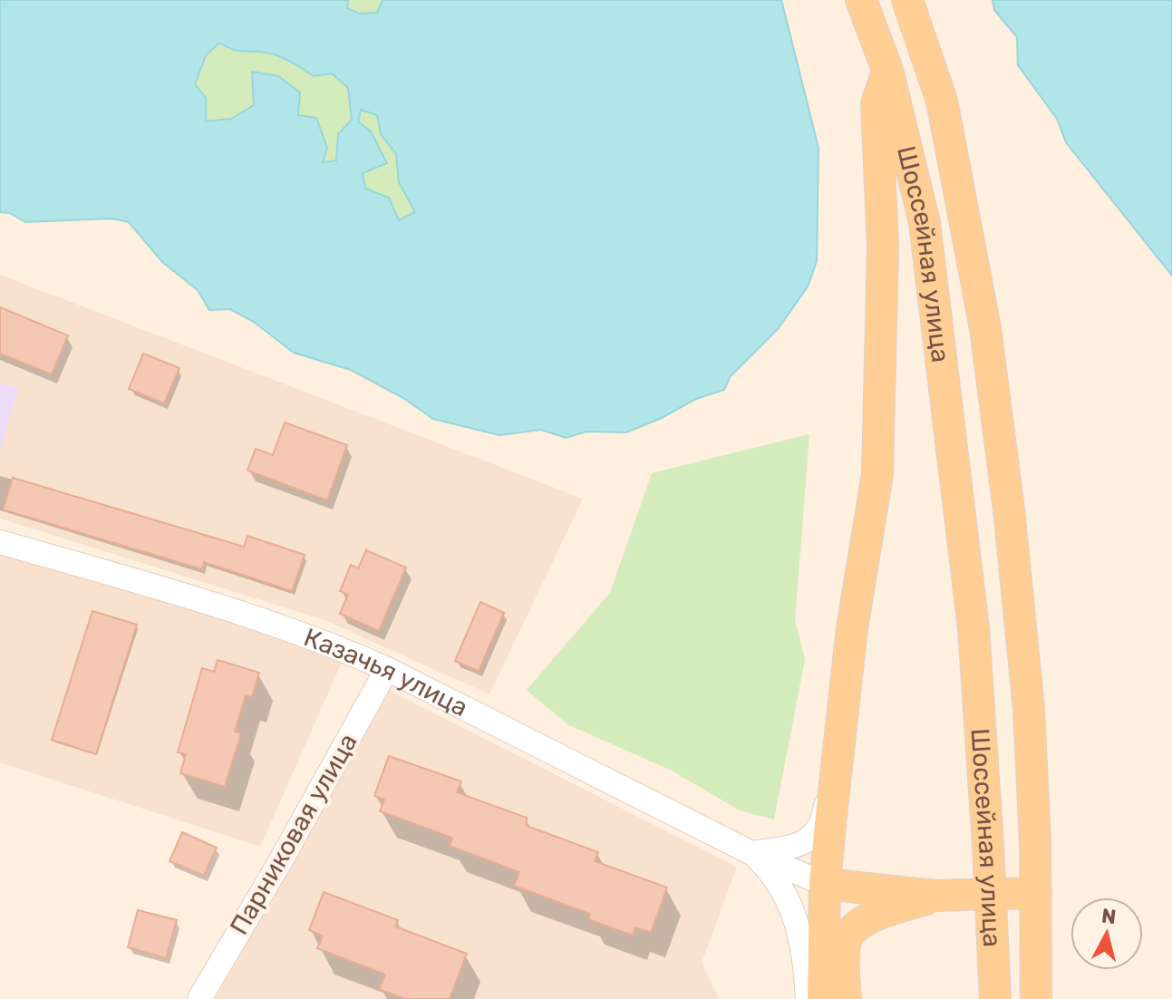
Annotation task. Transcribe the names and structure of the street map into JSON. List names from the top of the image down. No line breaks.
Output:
{"streets":{"main road":["Шоссейная улица","Казачья улица"],"street":["Парниковая улица"]},"crossings":[["Шоссейная улица","Казачья улица"],["Казачья улица","Парниковая улица"]],"north":"top"}
